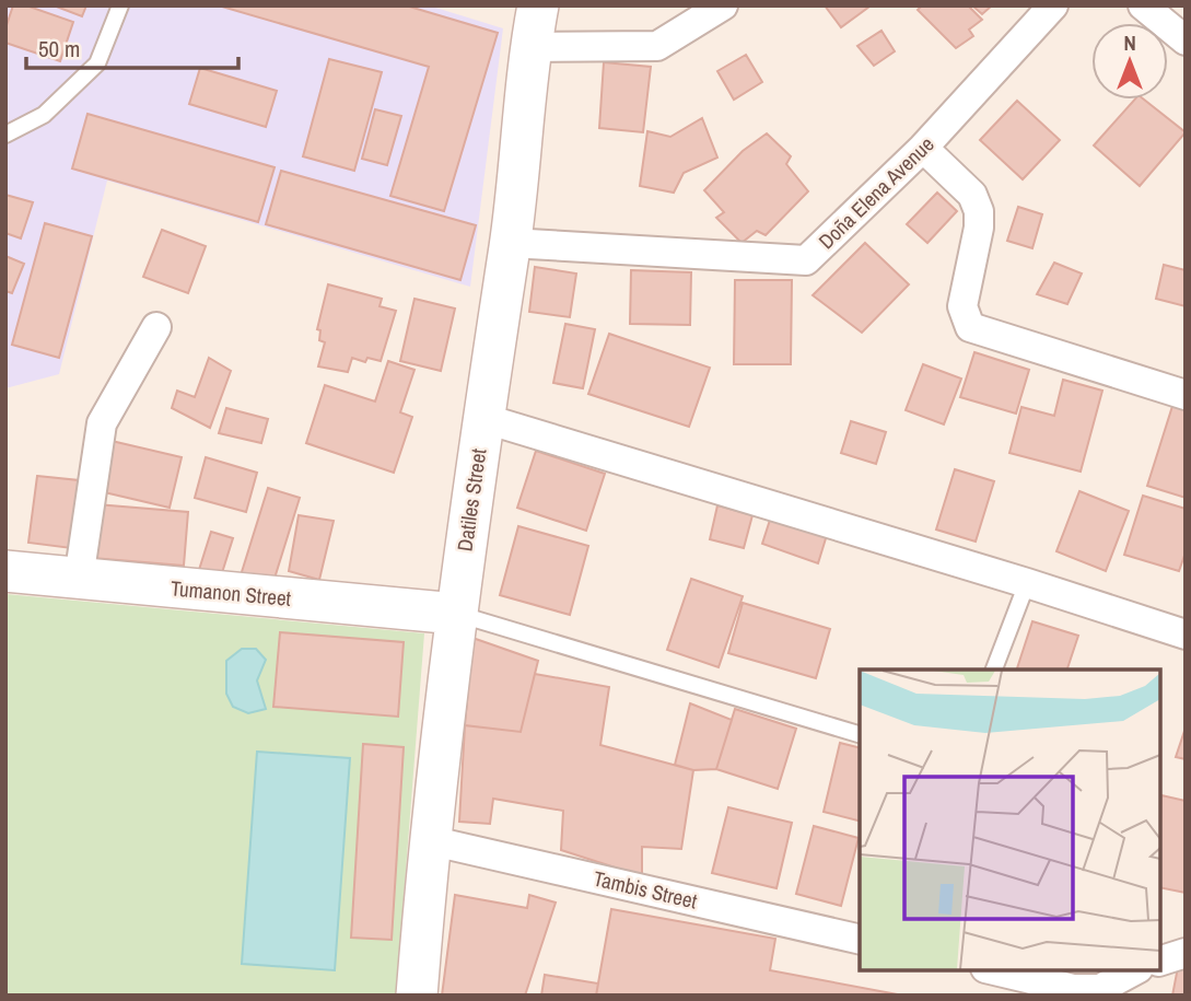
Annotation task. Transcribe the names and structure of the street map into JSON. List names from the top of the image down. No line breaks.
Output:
{"streets":{"main road":["Datiles Street","Tumanon Street"],"street":["Doña Elena Avenue","Tambis Street"]},"crossings":[["Doña Elena Avenue","Datiles Street"],["Datiles Street","Tumanon Street"],["Datiles Street","Tambis Street"]],"scale_bar":"50 m","north":"top"}
